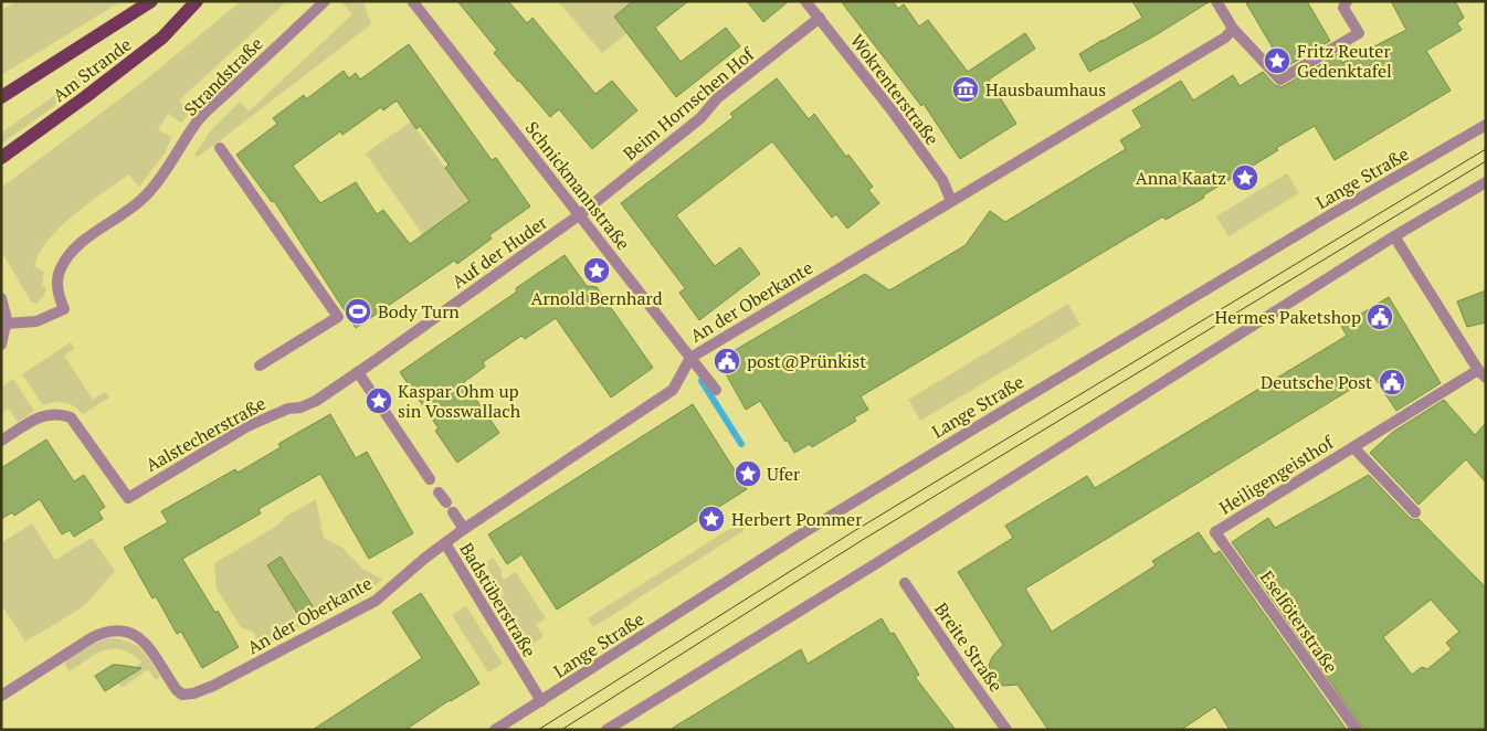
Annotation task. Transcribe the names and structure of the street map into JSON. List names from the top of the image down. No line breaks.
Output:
{"streets":{"main road":["Am Strande"],"street":["Strandstraße","Wokrenterstraße","Beim Hornschen Hof","Lange Straße","Schnickmannstraße","Auf der Huder","An der Oberkante","Aalstecherstraße","Heiligengeisthof","Badstüberstraße","Eselföterstraße","Breite Straße"]},"crossings":[["Wokrenterstraße","Beim Hornschen Hof"],["Wokrenterstraße","An der Oberkante"],["Beim Hornschen Hof","Schnickmannstraße"],["Beim Hornschen Hof","Auf der Huder"],["Lange Straße","Badstüberstraße"],["Schnickmannstraße","Auf der Huder"],["Schnickmannstraße","An der Oberkante"],["Auf der Huder","Aalstecherstraße"],["An der Oberkante","Badstüberstraße"],["Heiligengeisthof","Eselföterstraße"]],"places":{"place":["Fritz Reuter Gedenktafel","Anna Kaatz","Arnold Bernhard","Kaspar Ohm up sin Vosswallach","Ufer","Herbert Pommer"],"museum":["Hausbaumhaus"],"sports":["Body Turn"],"public building":["Hermes Paketshop","post@Prünkist","Deutsche Post"]}}
